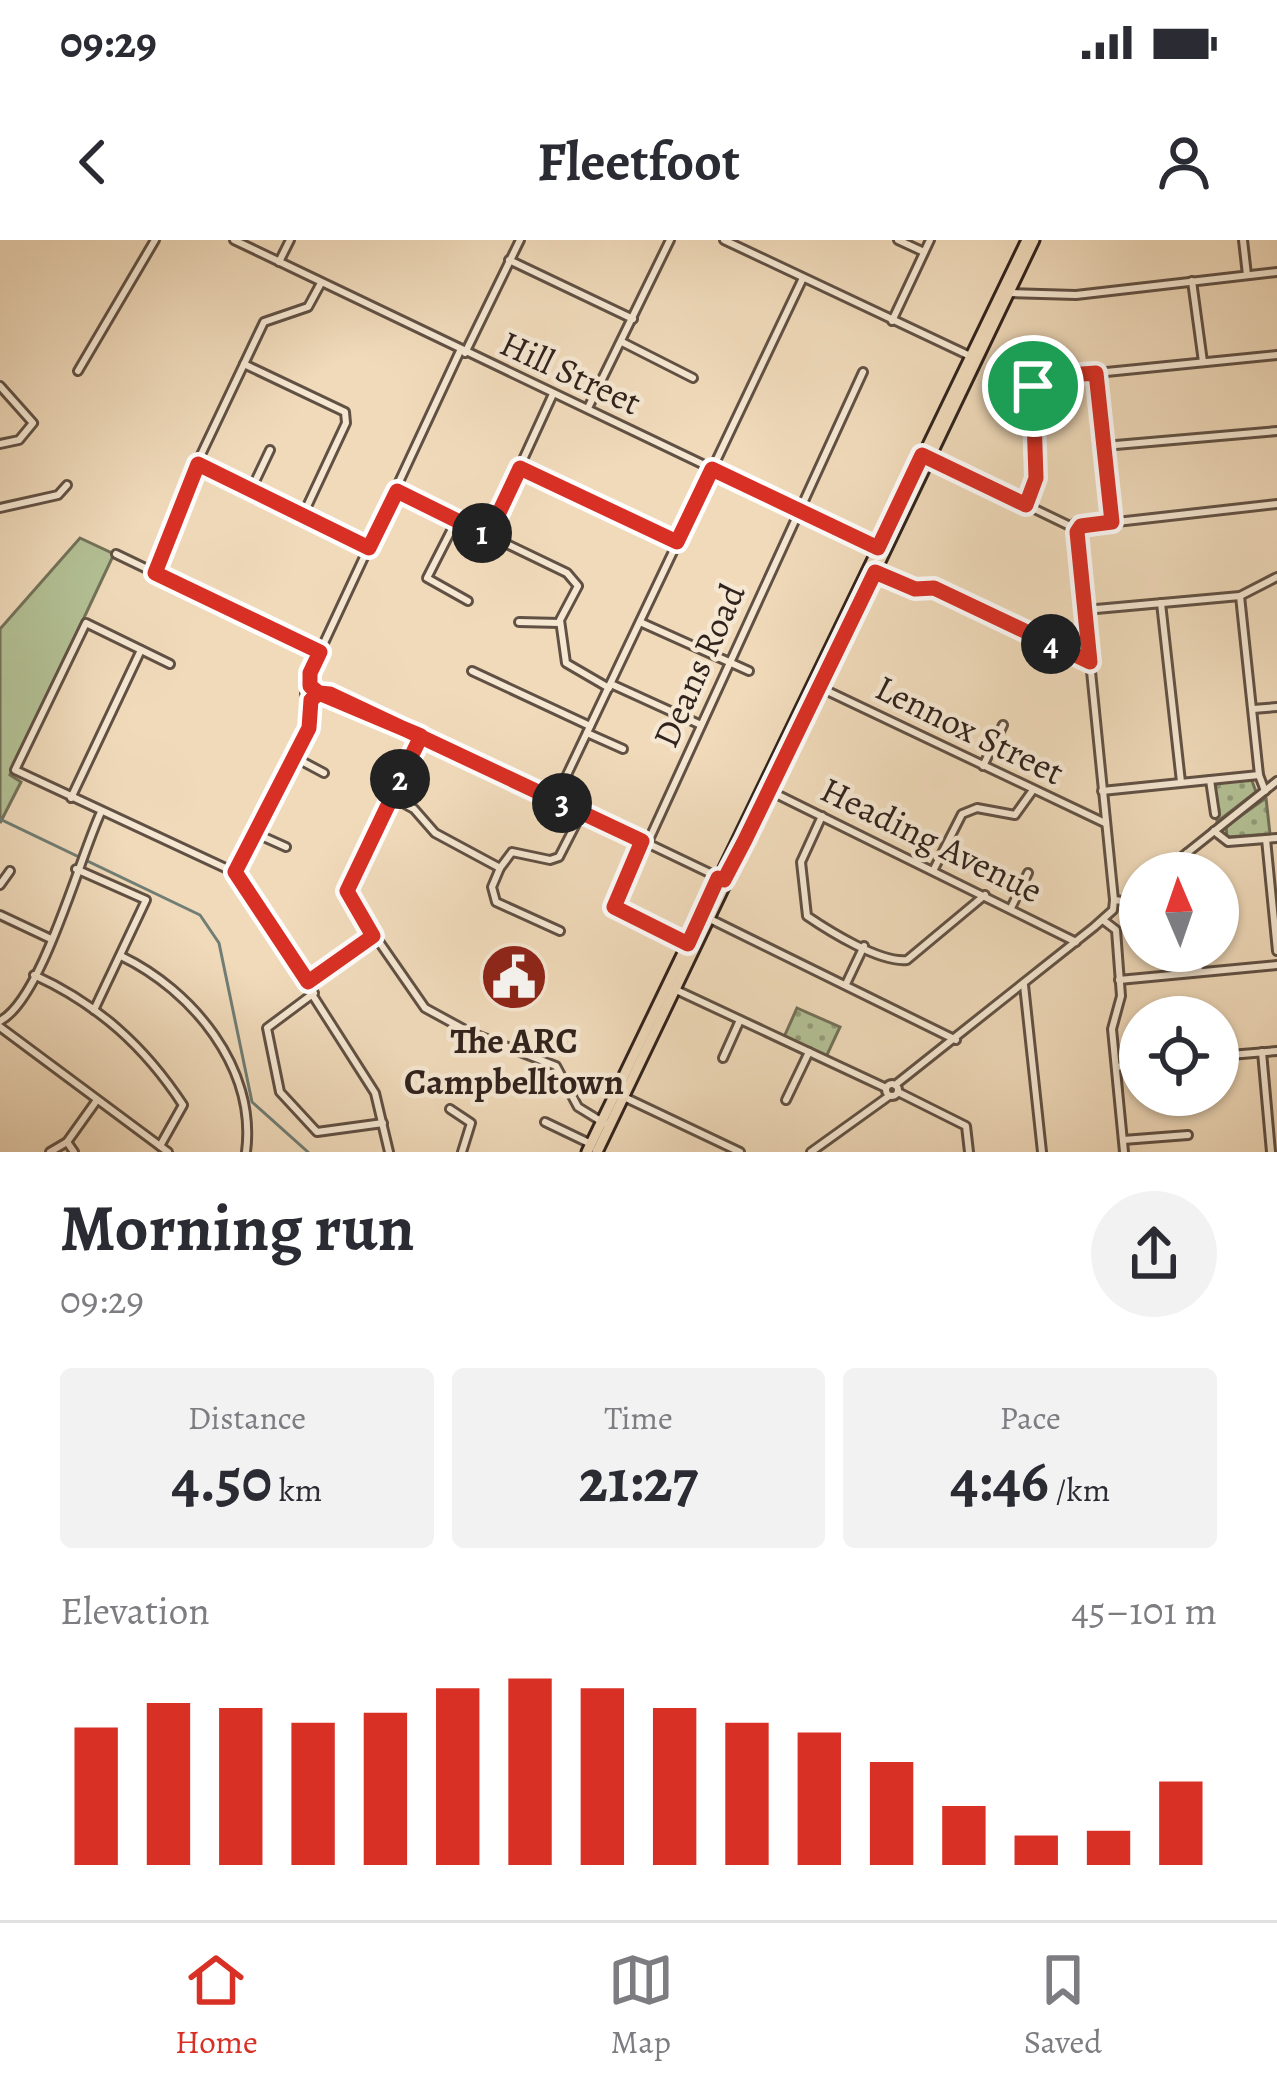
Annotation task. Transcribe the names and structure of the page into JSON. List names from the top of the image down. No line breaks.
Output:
{"streets":{"street":["Hill Street","Deans Road","Lennox Street","Heading Avenue"]},"crossings":[["Hill Street","Deans Road"]],"places":{"public building":["The ARC Campbelltown"]},"north":"top","page":{"status":"09:29","header":"Fleetfoot","pins":["1","4","2","3"],"heading":["Morning run","09:29"],"stats":[["Distance","4.50 km"],["Time","21:27"],["Pace","4:46 /km"]],"chart":["Elevation","45–101 m"],"tabs":["Home","Map","Saved"]}}
